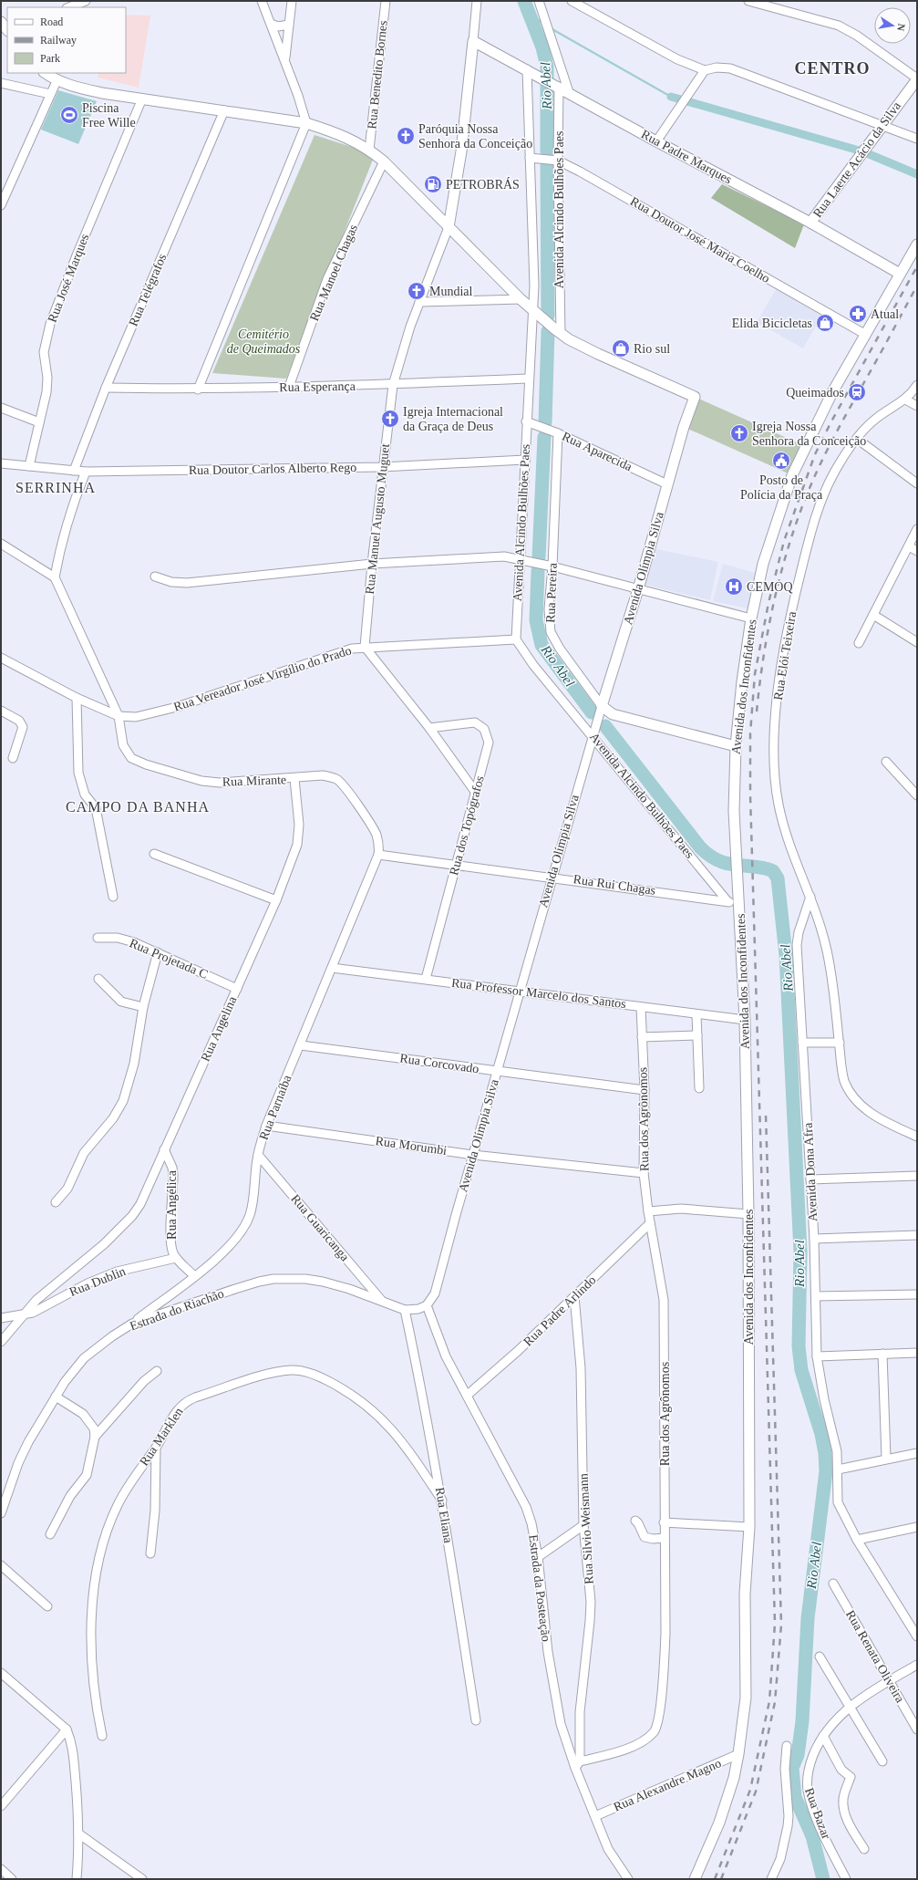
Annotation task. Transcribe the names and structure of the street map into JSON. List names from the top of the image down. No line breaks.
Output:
{"streets":{"main road":["Rua Padre Marques","Rua Laerte Acácio da Silva","Rua Manuel Augusto Muguet","Avenida Olímpia Silva","Rua Pereira","Avenida dos Inconfidentes"],"street":["Rua Benedito Bornes","Avenida Alcindo Bulhões Paes","Rua Doutor José Maria Coelho","Rua Manoel Chagas","Rua José Marques","Rua Telégrafos","Rua Esperança","Rua Aparecida","Rua Doutor Carlos Alberto Rego","Rua Elói Teixeira","Rua Vereador José Virgílio do Prado","Rua Mirante","Rua dos Topógrafos","Rua Rui Chagas","Rua Projetada C","Rua Professor Marcelo dos Santos","Rua Angelina","Rua Corcovado","Rua Parnaíba","Rua dos Agrônomos","Rua Morumbi","Avenida Dona Afra","Rua Angélica","Rua Guaricanga","Rua Dublin","Estrada do Riachão","Rua Padre Arlindo","Rua Marklen","Rua Eliana","Rua Silvio Weismann","Estrada da Posteação","Rua Renata Oliveira","Rua Alexandre Magno","Rua Bazar"]},"crossings":[["Rua Padre Marques","Rua Laerte Acácio da Silva"],["Rua Padre Marques","Avenida Alcindo Bulhões Paes"],["Rua Padre Marques","Rua Manuel Augusto Muguet"],["Rua Padre Marques","Avenida dos Inconfidentes"],["Avenida Alcindo Bulhões Paes","Rua Doutor José Maria Coelho"],["Avenida Alcindo Bulhões Paes","Rua Esperança"],["Avenida Alcindo Bulhões Paes","Rua Aparecida"],["Avenida Alcindo Bulhões Paes","Rua Doutor Carlos Alberto Rego"],["Avenida Alcindo Bulhões Paes","Avenida Olímpia Silva"],["Avenida Alcindo Bulhões Paes","Rua Vereador José Virgílio do Prado"],["Avenida Alcindo Bulhões Paes","Rua Rui Chagas"],["Rua Doutor José Maria Coelho","Avenida dos Inconfidentes"],["Rua Manoel Chagas","Rua Esperança"],["Rua José Marques","Rua Doutor Carlos Alberto Rego"],["Rua Telégrafos","Rua Esperança"],["Rua Telégrafos","Rua Doutor Carlos Alberto Rego"],["Rua Esperança","Rua Manuel Augusto Muguet"],["Rua Aparecida","Avenida Olímpia Silva"],["Rua Aparecida","Rua Pereira"],["Rua Doutor Carlos Alberto Rego","Rua Manuel Augusto Muguet"],["Rua Manuel Augusto Muguet","Rua Vereador José Virgílio do Prado"],["Avenida Olímpia Silva","Rua Pereira"],["Avenida Olímpia Silva","Rua Rui Chagas"],["Avenida Olímpia Silva","Rua Professor Marcelo dos Santos"],["Avenida Olímpia Silva","Rua Corcovado"],["Avenida Olímpia Silva","Rua Morumbi"],["Avenida Olímpia Silva","Estrada da Posteação"],["Rua Pereira","Avenida dos Inconfidentes"],["Rua Elói Teixeira","Avenida Dona Afra"],["Rua Vereador José Virgílio do Prado","Rua Mirante"],["Avenida dos Inconfidentes","Rua Rui Chagas"],["Avenida dos Inconfidentes","Rua Professor Marcelo dos Santos"],["Avenida dos Inconfidentes","Rua Alexandre Magno"],["Rua Mirante","Rua Rui Chagas"],["Rua Mirante","Rua Angelina"],["Rua Mirante","Rua Parnaíba"],["Rua dos Topógrafos","Rua Rui Chagas"],["Rua dos Topógrafos","Rua Professor Marcelo dos Santos"],["Rua Rui Chagas","Rua Parnaíba"],["Rua Projetada C","Rua Angelina"],["Rua Professor Marcelo dos Santos","Rua Parnaíba"],["Rua Professor Marcelo dos Santos","Rua dos Agrônomos"],["Rua Angelina","Rua Angélica"],["Rua Angelina","Rua Dublin"],["Rua Corcovado","Rua Parnaíba"],["Rua Corcovado","Rua dos Agrônomos"],["Rua Parnaíba","Rua Morumbi"],["Rua Parnaíba","Rua Angélica"],["Rua Parnaíba","Rua Guaricanga"],["Rua Parnaíba","Estrada do Riachão"],["Rua dos Agrônomos","Rua Morumbi"],["Rua dos Agrônomos","Rua Padre Arlindo"],["Rua dos Agrônomos","Rua Silvio Weismann"],["Rua dos Agrônomos","Estrada da Posteação"],["Rua Angélica","Rua Dublin"],["Rua Guaricanga","Estrada do Riachão"],["Estrada do Riachão","Rua Eliana"],["Rua Padre Arlindo","Rua Silvio Weismann"],["Rua Padre Arlindo","Estrada da Posteação"],["Rua Marklen","Rua Eliana"],["Rua Silvio Weismann","Estrada da Posteação"],["Estrada da Posteação","Rua Alexandre Magno"],["Rua Renata Oliveira","Rua Bazar"]],"districts":["CENTRO","SERRINHA","CAMPO DA BANHA"],"water":["Rio Abel"],"parks":["Cemitério de Queimados"],"places":{"sports":["Piscina Free Wille"],"church":["Paróquia Nossa Senhora da Conceição","Mundial","Igreja Internacional da Graça de Deus","Igreja Nossa Senhora da Conceição"],"fuel station":["PETROBRÁS"],"pharmacy":["Atual"],"shop":["Elida Bicicletas","Rio sul"],"station":["Queimados"],"public building":["Posto de Polícia da Praça"],"hospital":["CEMOQ"]},"legend":["Road","Railway","Park"],"north":"right"}
